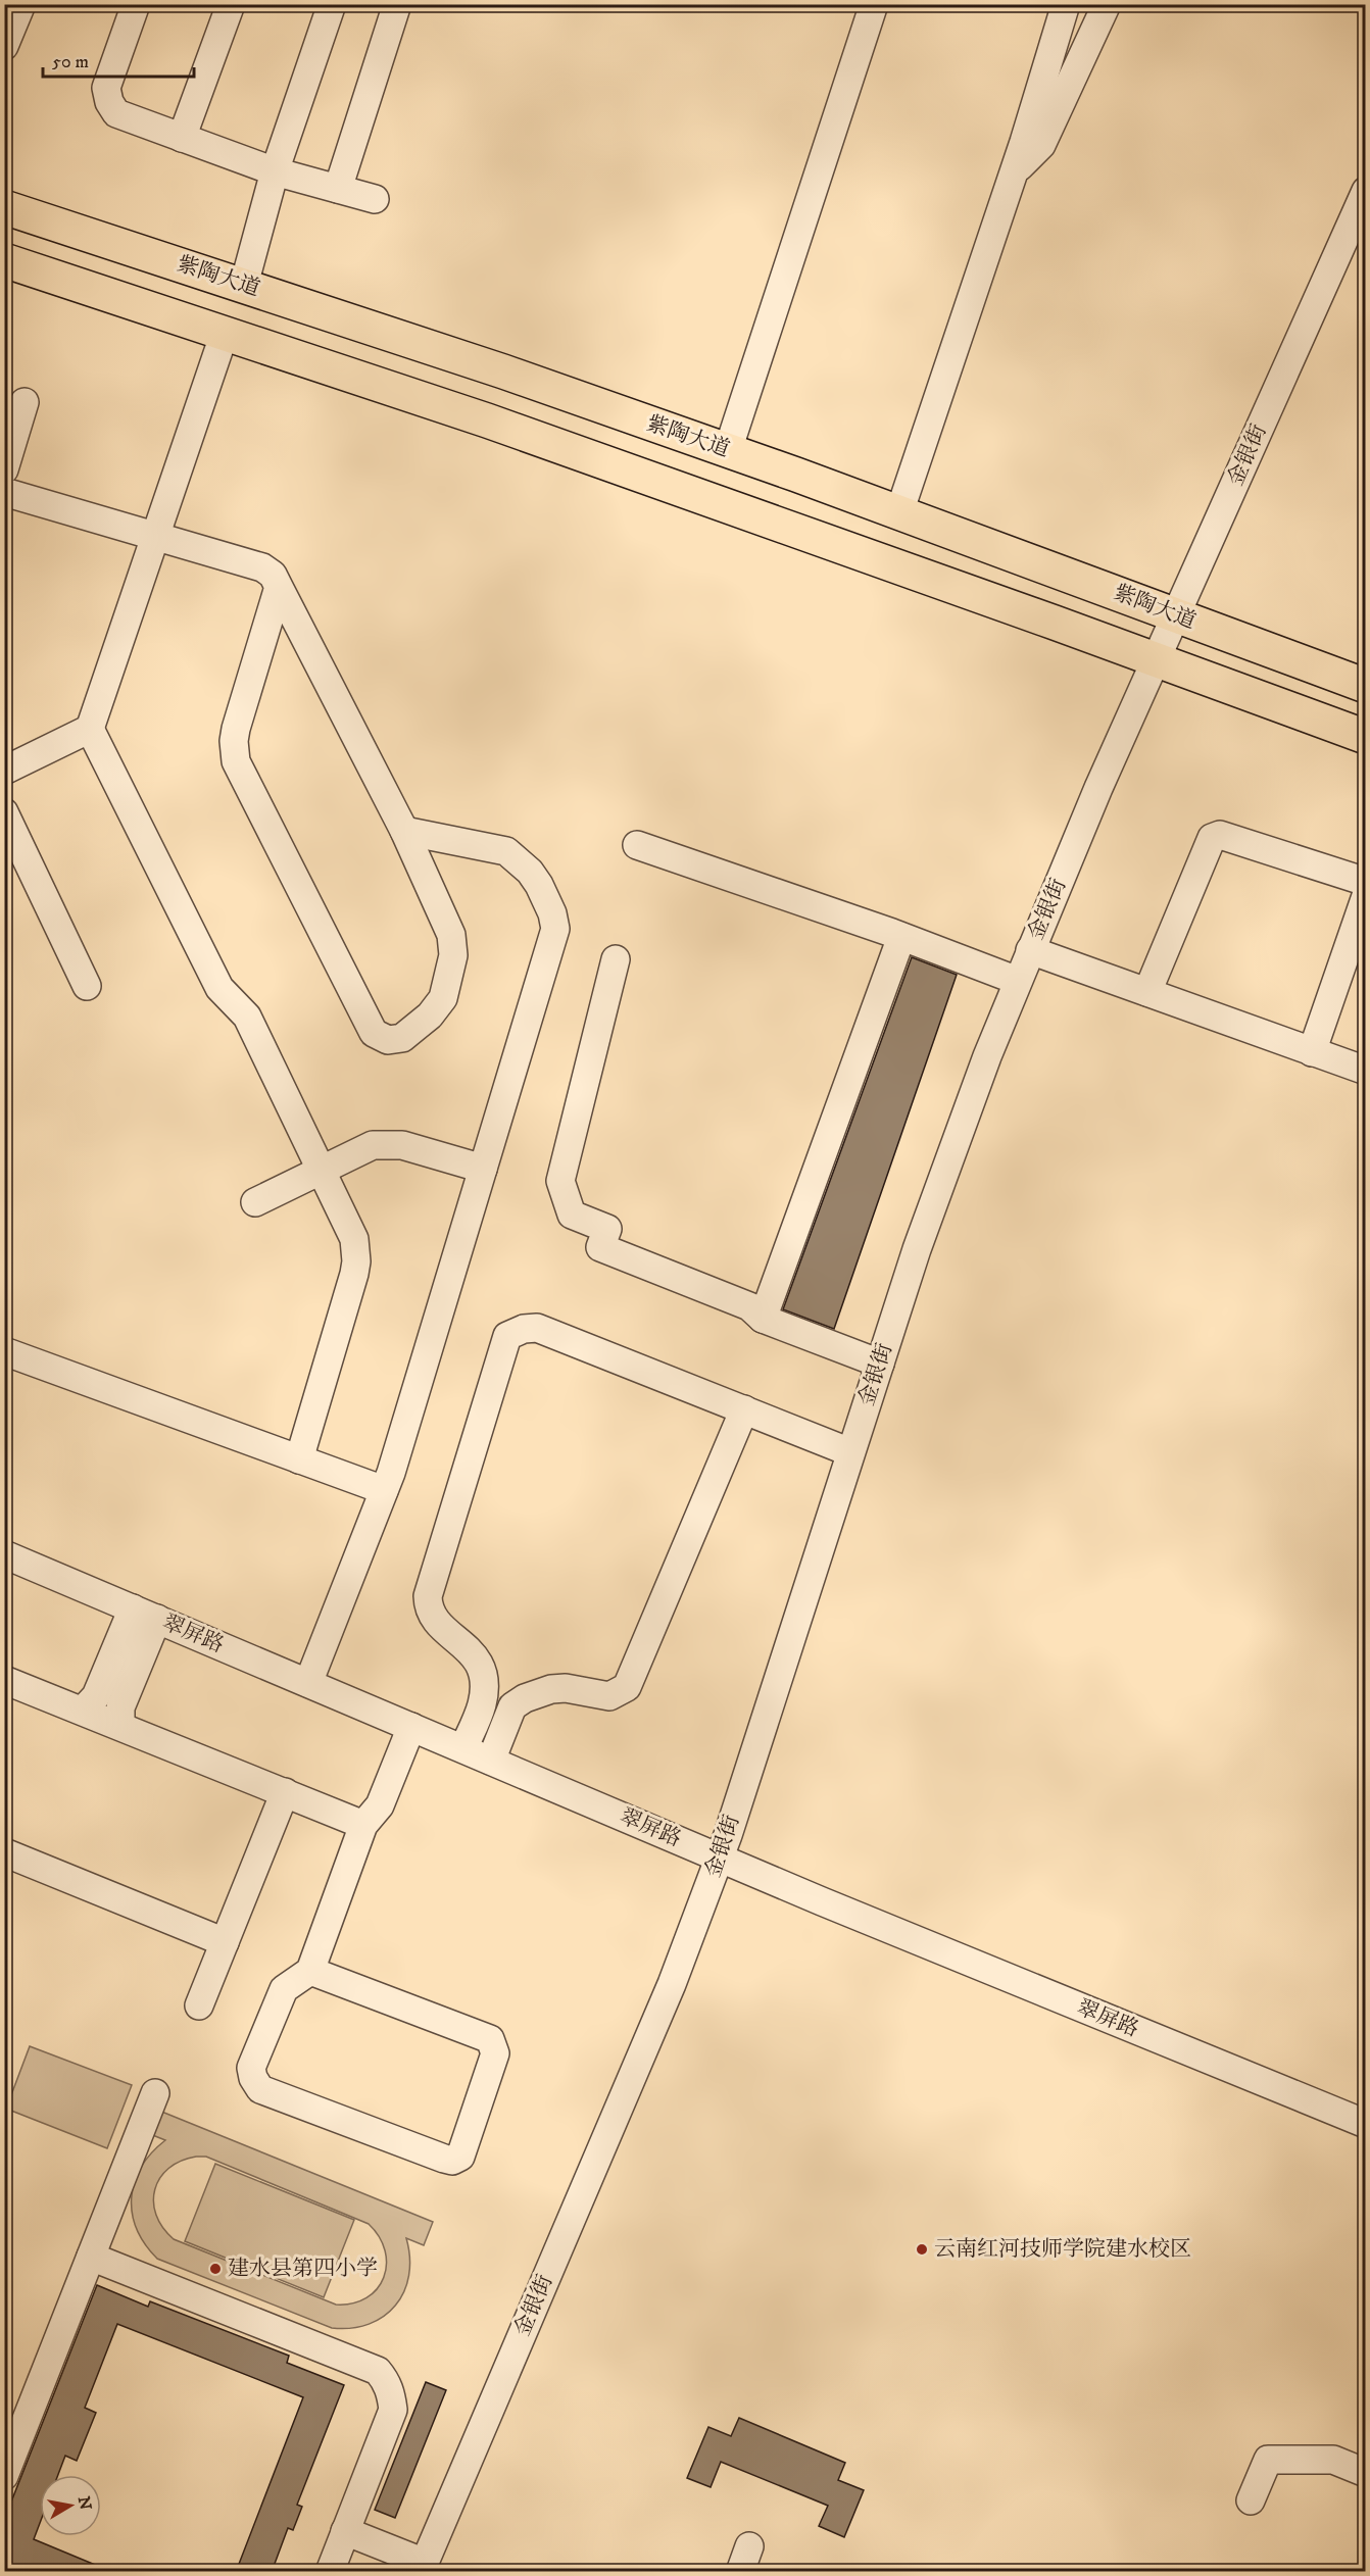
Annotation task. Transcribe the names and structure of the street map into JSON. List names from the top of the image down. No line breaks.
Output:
{"streets":{"main road":["紫陶大道"],"street":["金银街","翠屏路"]},"crossings":[["紫陶大道","金银街"],["金银街","翠屏路"]],"places":["云南红河技师学院建水校区","建水县第四小学"],"scale_bar":"50 m","north":"right"}
